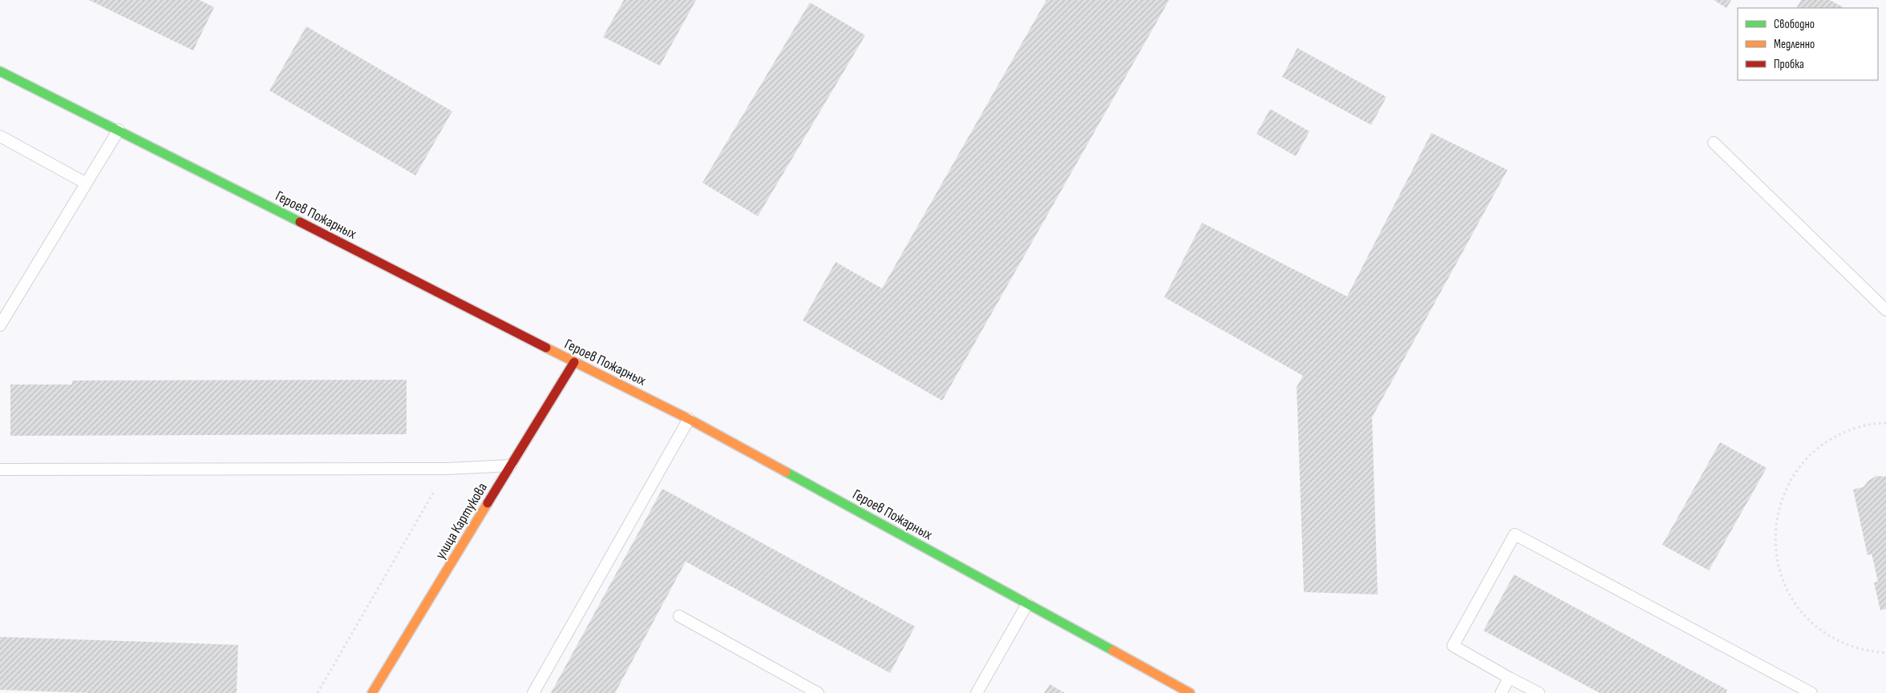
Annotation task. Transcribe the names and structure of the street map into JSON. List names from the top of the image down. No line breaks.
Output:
{"streets":{"main road":["Героев Пожарных","улица Картукова"]},"crossings":[["Героев Пожарных","улица Картукова"]],"legend":["Свободно","Медленно","Пробка"]}
